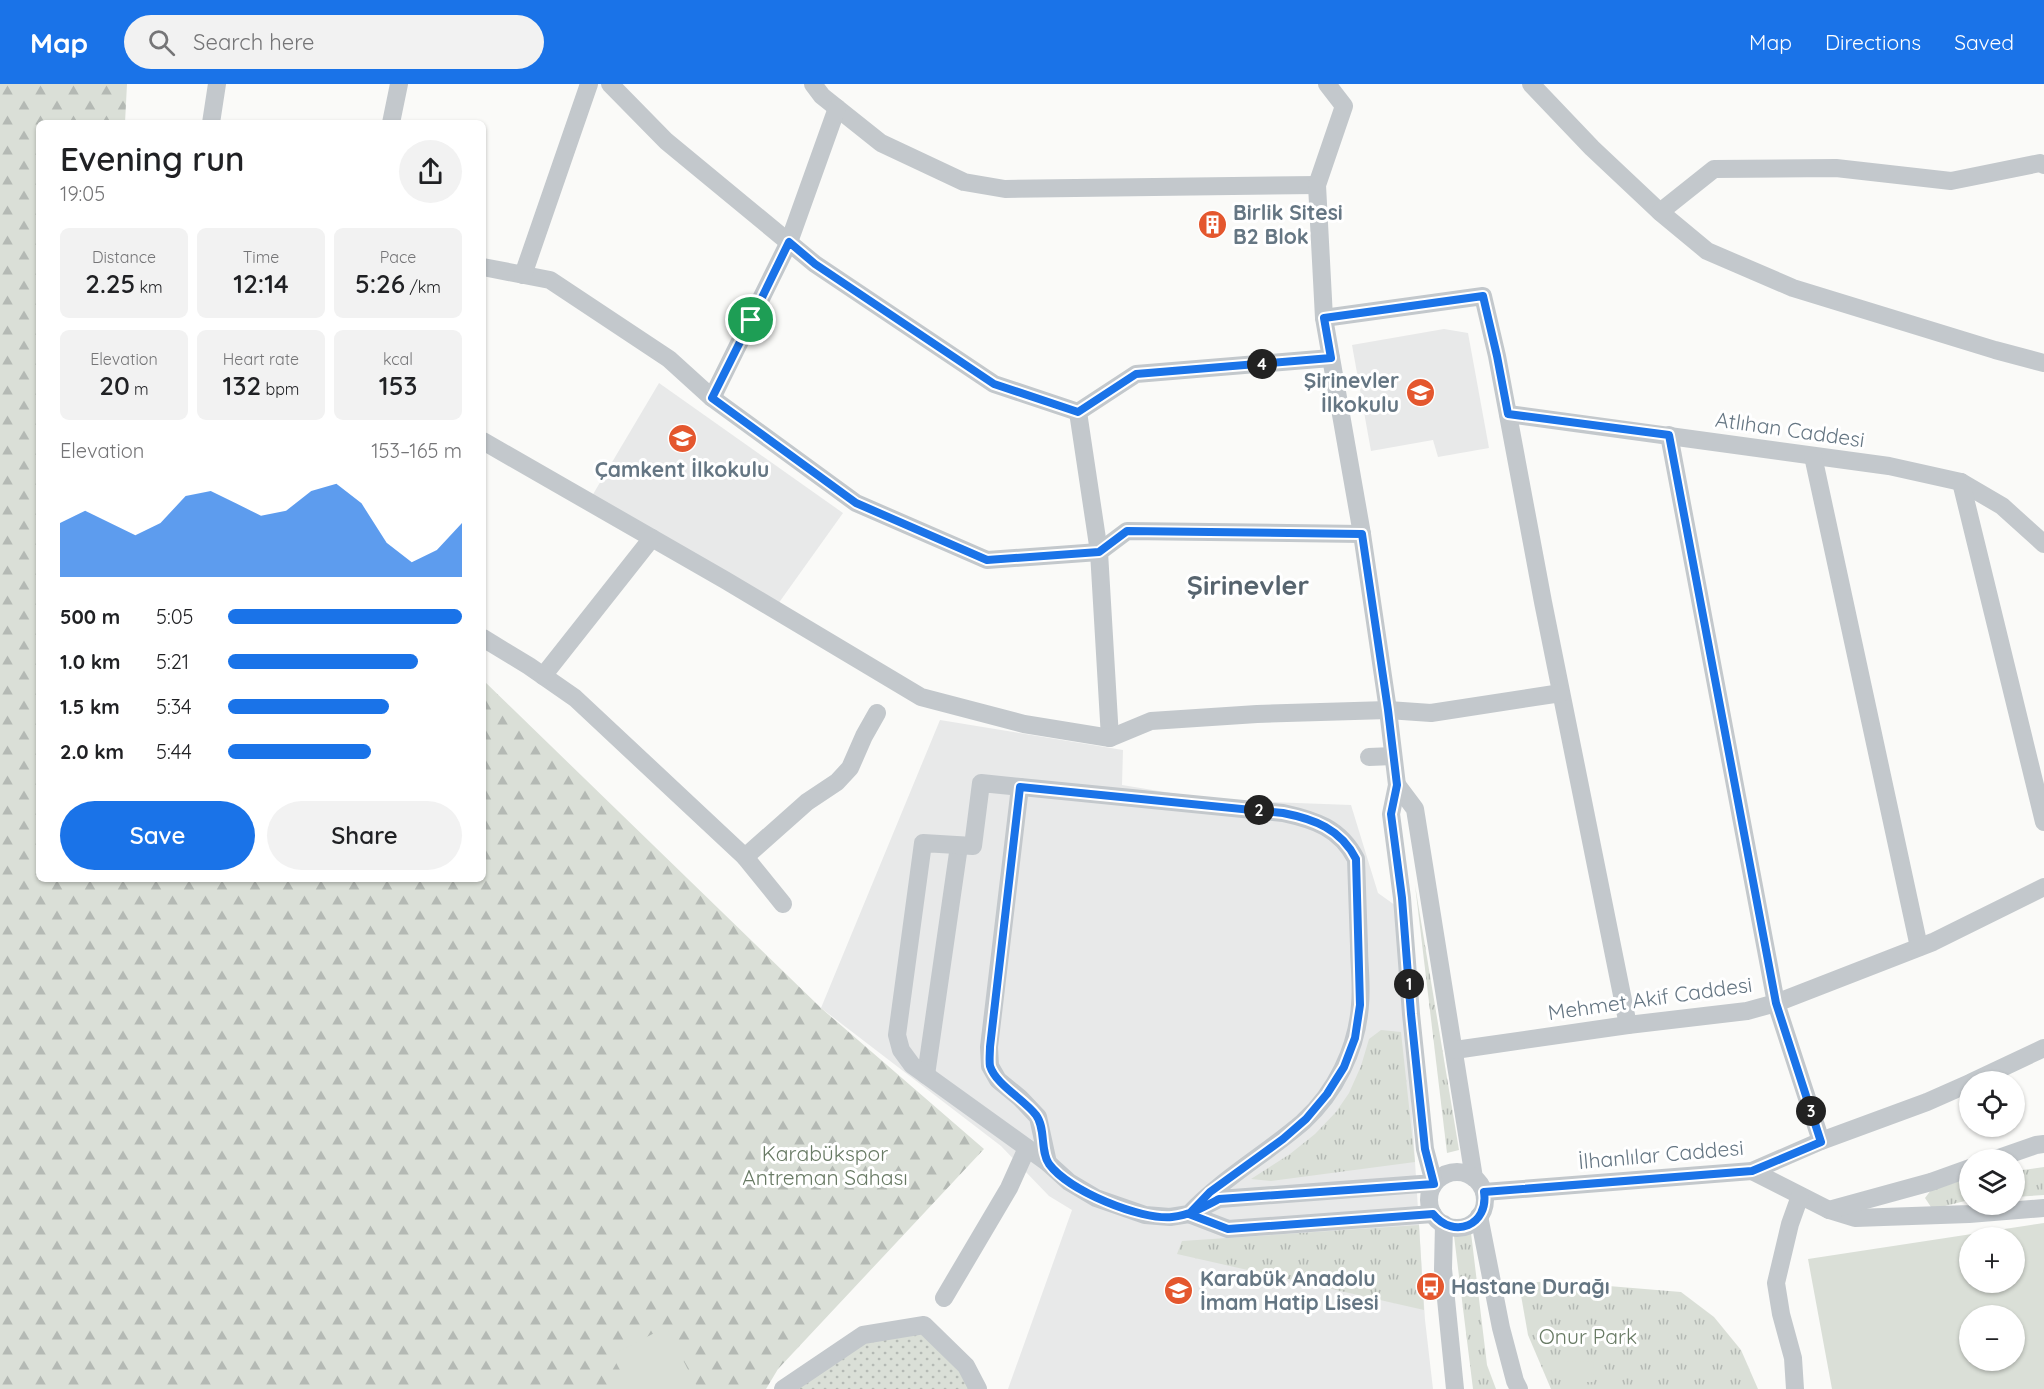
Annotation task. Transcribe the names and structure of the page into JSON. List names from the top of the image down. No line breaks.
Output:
{"streets":{"street":["Atlıhan Caddesi","Mehmet Akif Caddesi","İlhanlılar Caddesi"]},"districts":["Şirinevler"],"parks":["Karabükspor Antreman Sahası","Onur Park"],"places":{"building":["Birlik Sitesi B2 Blok"],"school or university":["Şirinevler İlkokulu","Çamkent İlkokulu","Karabük Anadolu İmam Hatip Lisesi"],"bus stop":["Hastane Durağı"]},"page":{"header":"Map","search":"Search here","nav":["Map","Directions","Saved"],"heading":["Evening run","19:05"],"stats":[["Distance","2.25 km"],["Time","12:14"],["Pace","5:26 /km"],["Elevation","20 m"],["Heart rate","132 bpm"],["kcal","153"]],"pins":["4","2","1","3"],"chart":["Elevation","153–165 m"],"list":[{"name":"500 m","note":"5:05"},{"name":"1.0 km","note":"5:21"},{"name":"1.5 km","note":"5:34"},{"name":"2.0 km","note":"5:44"}],"buttons":["Save","Share"],"map_buttons":["+","−"]}}
